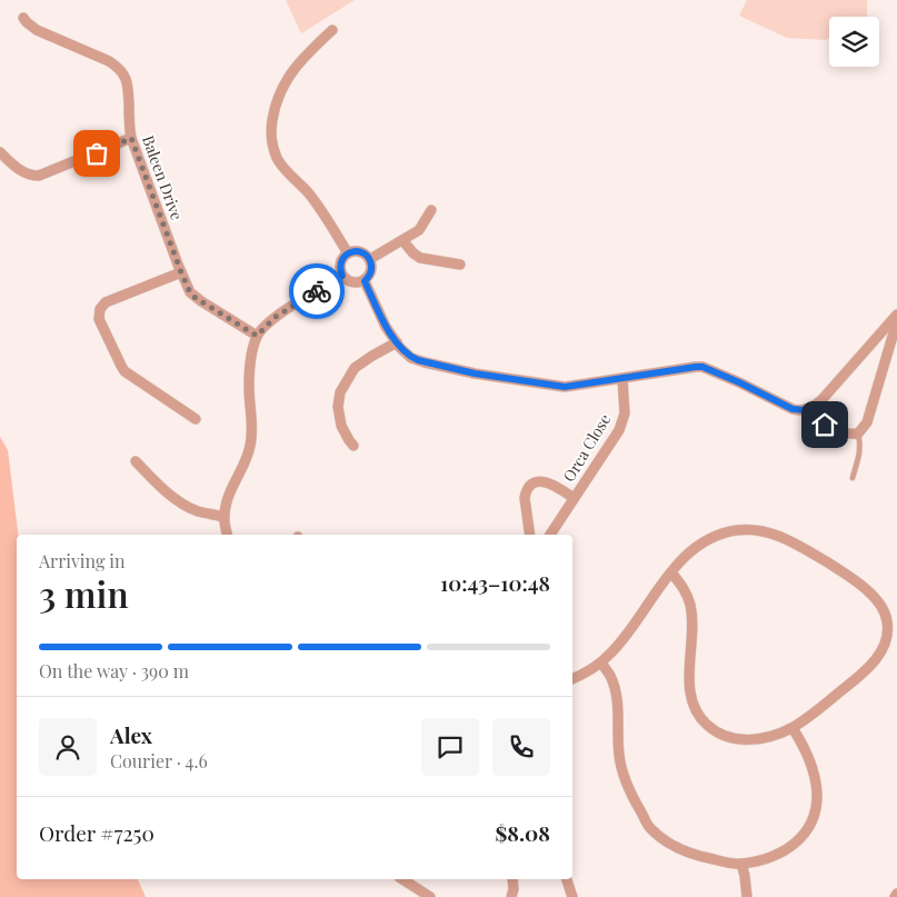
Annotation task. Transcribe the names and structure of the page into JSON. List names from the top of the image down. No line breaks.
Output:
{"streets":{"street":["Baleen Drive","Orca Close"]},"page":{"heading":["3 min","Arriving in","10:43–10:48"],"panel":["Alex","Courier · 4.6","Order #7250","$8.08"],"bar":"On the way · 390 m"}}
